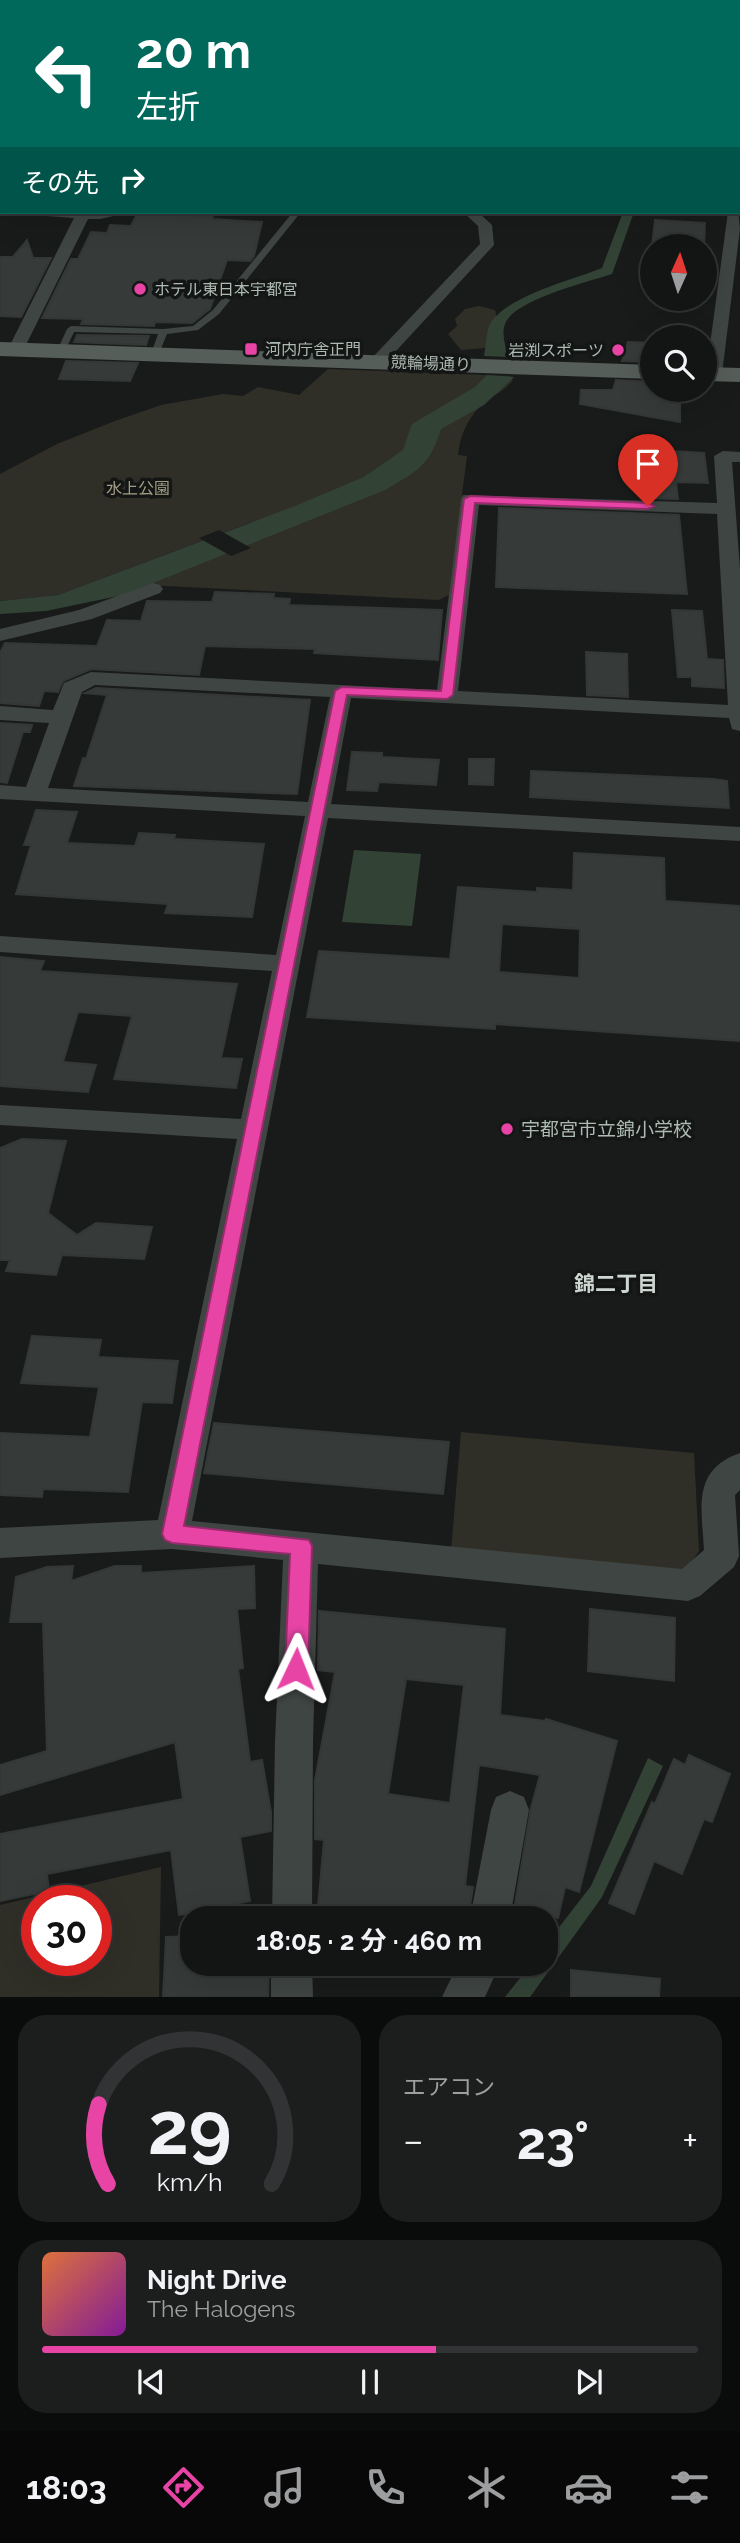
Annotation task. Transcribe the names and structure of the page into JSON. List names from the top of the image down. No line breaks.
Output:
{"streets":{"main road":["競輪場通り"]},"districts":["錦二丁目"],"parks":["水上公園"],"places":{"other":["ホテル東日本宇都宮","岩渕スポーツ","宇都宮市立錦小学校"],"transit":["河内庁舎正門"]},"north":"top","page":{"turn":["20 m","左折"],"then":"その先","limit":"30","trip":"18:05 · 2 分 · 460 m","tile":"エアコン","heat":["−","23°","+"],"song":["Night Drive","The Halogens"],"tabs":"18:03","gauge":["29","km/h"]}}
